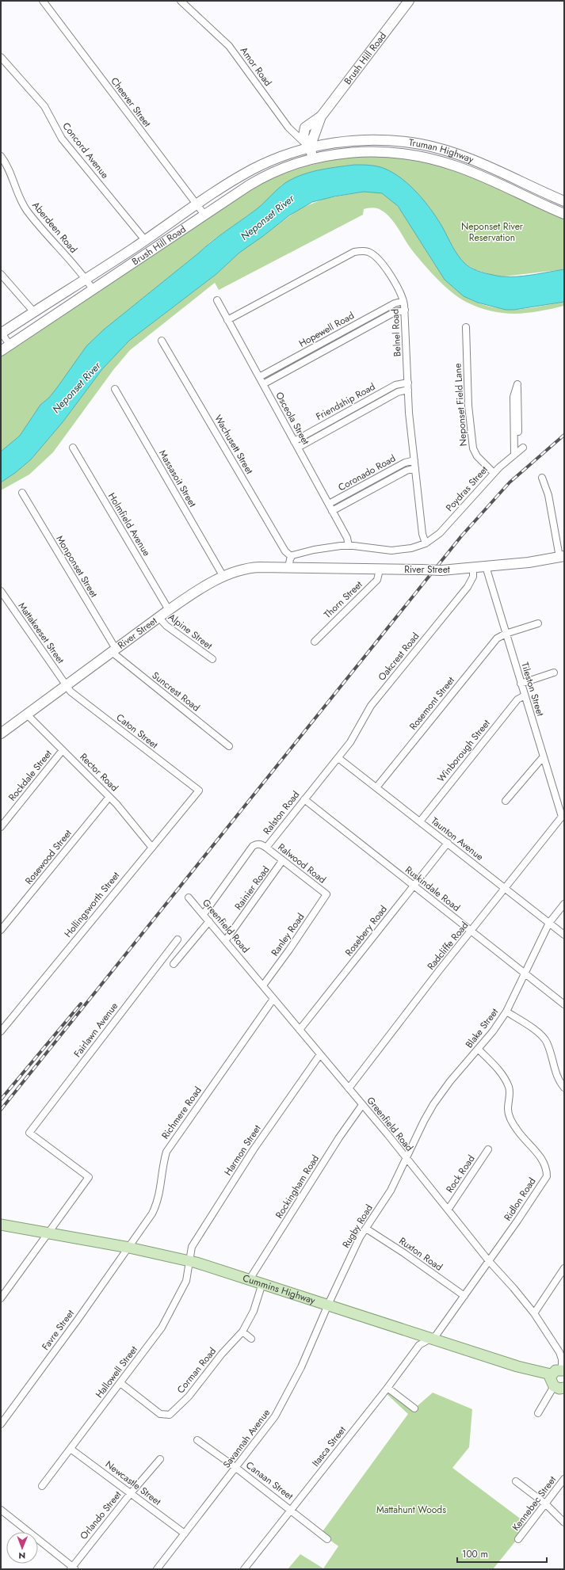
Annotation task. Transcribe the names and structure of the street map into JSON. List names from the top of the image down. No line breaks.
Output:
{"streets":{"main road":["Brush Hill Road","Truman Highway","River Street","Cummins Highway"],"street":["Amor Road","Cheever Street","Concord Avenue","Aberdeen Road","Hopewell Road","Belnel Road","Friendship Road","Neponset Field Lane","Osceola Street","Wachusett Street","Coronado Road","Massasoit Street","Poydras Street","Holmfield Avenue","Monponset Street","Thorn Street","Alpine Street","Mattakeeset Street","Oakcrest Road","Tileston Street","Suncrest Road","Rosemont Street","Caton Street","Winborough Street","Rector Road","Rockdale Street","Ralston Road","Taunton Avenue","Rosewood Street","Ralwood Road","Rainier Road","Ruskindale Road","Hollingsworth Street","Greenfield Road","Rosebery Road","Ranley Road","Radcliffe Road","Blake Street","Fairlawn Avenue","Richmere Road","Harmon Street","Rock Road","Rockingham Road","Ridlon Road","Rugby Road","Ruxton Road","Favre Street","Corman Road","Hallowell Street","Savannah Avenue","Itasca Street","Canaan Street","Newcastle Street","Kennebec Street","Orlando Street"]},"crossings":[["Brush Hill Road","Amor Road"],["Brush Hill Road","Cheever Street"],["Brush Hill Road","Concord Avenue"],["Brush Hill Road","Truman Highway"],["Brush Hill Road","Aberdeen Road"],["Amor Road","Truman Highway"],["Hopewell Road","Belnel Road"],["Hopewell Road","Osceola Street"],["Belnel Road","Friendship Road"],["Belnel Road","Osceola Street"],["Belnel Road","Coronado Road"],["Belnel Road","Poydras Street"],["Friendship Road","Osceola Street"],["Neponset Field Lane","Poydras Street"],["Osceola Street","Coronado Road"],["Massasoit Street","River Street"],["Holmfield Avenue","River Street"],["Monponset Street","River Street"],["Monponset Street","Suncrest Road"],["River Street","Thorn Street"],["River Street","Alpine Street"],["River Street","Mattakeeset Street"],["River Street","Oakcrest Road"],["River Street","Tileston Street"],["River Street","Suncrest Road"],["River Street","Caton Street"],["River Street","Rector Road"],["Mattakeeset Street","Caton Street"],["Oakcrest Road","Ralston Road"],["Oakcrest Road","Taunton Avenue"],["Tileston Street","Rosemont Street"],["Tileston Street","Winborough Street"],["Tileston Street","Radcliffe Road"],["Rosemont Street","Taunton Avenue"],["Caton Street","Hollingsworth Street"],["Winborough Street","Taunton Avenue"],["Rector Road","Rockdale Street"],["Rector Road","Rosewood Street"],["Rector Road","Hollingsworth Street"],["Ralston Road","Taunton Avenue"],["Ralston Road","Ralwood Road"],["Ralston Road","Ruskindale Road"],["Ralston Road","Greenfield Road"],["Taunton Avenue","Rosebery Road"],["Taunton Avenue","Radcliffe Road"],["Taunton Avenue","Blake Street"],["Ralwood Road","Rainier Road"],["Ralwood Road","Ranley Road"],["Rainier Road","Greenfield Road"],["Ruskindale Road","Rosebery Road"],["Ruskindale Road","Radcliffe Road"],["Ruskindale Road","Blake Street"],["Greenfield Road","Rosebery Road"],["Greenfield Road","Ranley Road"],["Greenfield Road","Radcliffe Road"],["Greenfield Road","Blake Street"],["Greenfield Road","Richmere Road"],["Greenfield Road","Harmon Street"],["Greenfield Road","Rock Road"],["Greenfield Road","Rockingham Road"],["Greenfield Road","Ridlon Road"],["Greenfield Road","Rugby Road"],["Blake Street","Ridlon Road"],["Blake Street","Rugby Road"],["Fairlawn Avenue","Cummins Highway"],["Richmere Road","Cummins Highway"],["Richmere Road","Favre Street"],["Harmon Street","Cummins Highway"],["Harmon Street","Hallowell Street"],["Rockingham Road","Cummins Highway"],["Ridlon Road","Ruxton Road"],["Ridlon Road","Cummins Highway"],["Ridlon Road","Itasca Street"],["Rugby Road","Ruxton Road"],["Rugby Road","Cummins Highway"],["Rugby Road","Savannah Avenue"],["Cummins Highway","Favre Street"],["Cummins Highway","Corman Road"],["Cummins Highway","Hallowell Street"],["Cummins Highway","Savannah Avenue"],["Cummins Highway","Itasca Street"],["Corman Road","Hallowell Street"],["Hallowell Street","Newcastle Street"],["Savannah Avenue","Canaan Street"],["Savannah Avenue","Newcastle Street"],["Itasca Street","Canaan Street"],["Newcastle Street","Orlando Street"]],"water":["Neponset River"],"parks":["Neponset River Reservation","Mattahunt Woods"],"scale_bar":"100 m","north":"bottom"}
